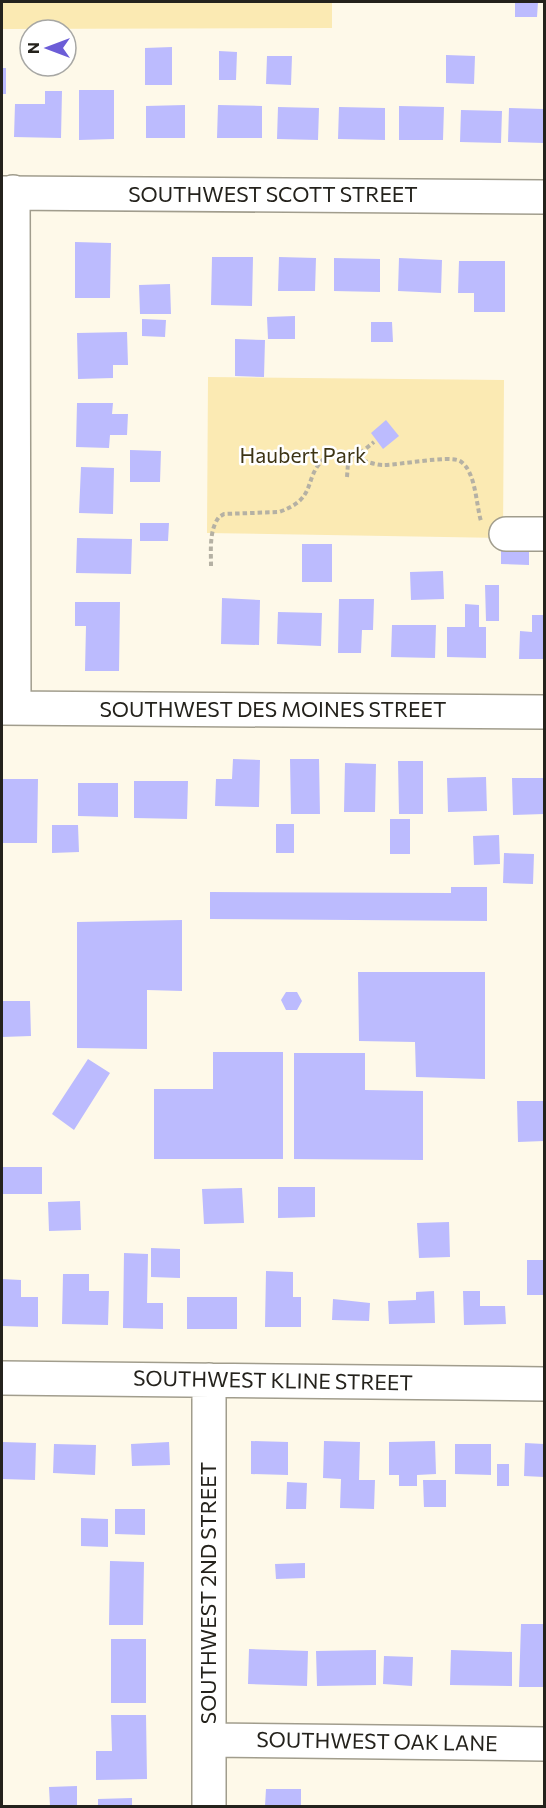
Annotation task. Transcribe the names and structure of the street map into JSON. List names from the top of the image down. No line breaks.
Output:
{"streets":{"street":["SOUTHWEST SCOTT STREET","SOUTHWEST DES MOINES STREET","SOUTHWEST KLINE STREET","SOUTHWEST 2ND STREET","SOUTHWEST OAK LANE"]},"crossings":[["SOUTHWEST KLINE STREET","SOUTHWEST 2ND STREET"],["SOUTHWEST 2ND STREET","SOUTHWEST OAK LANE"]],"parks":["Haubert Park"],"north":"left"}
